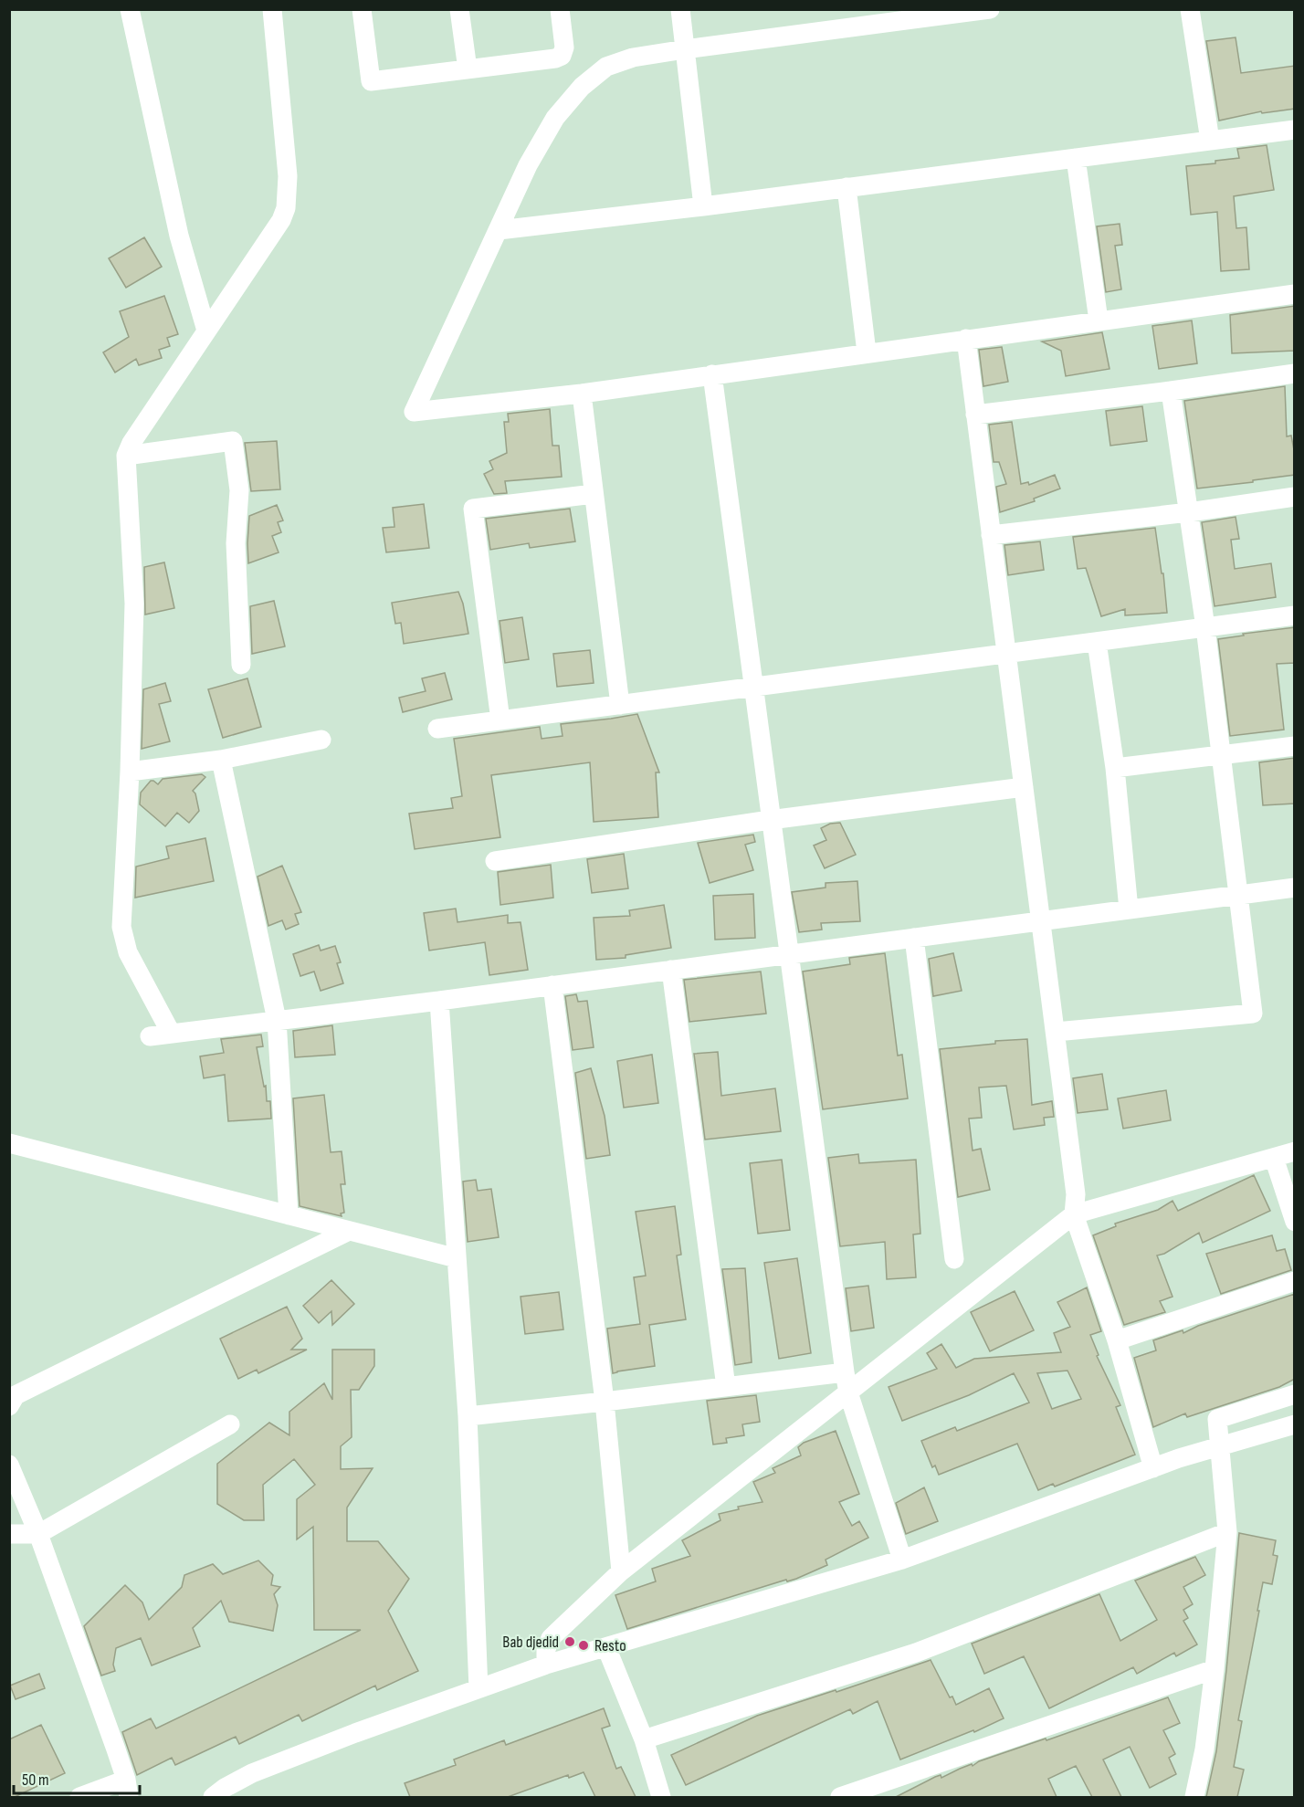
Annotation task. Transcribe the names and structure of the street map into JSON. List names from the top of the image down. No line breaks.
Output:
{"places":["Bab djedid","Resto"],"scale_bar":"50 m"}
